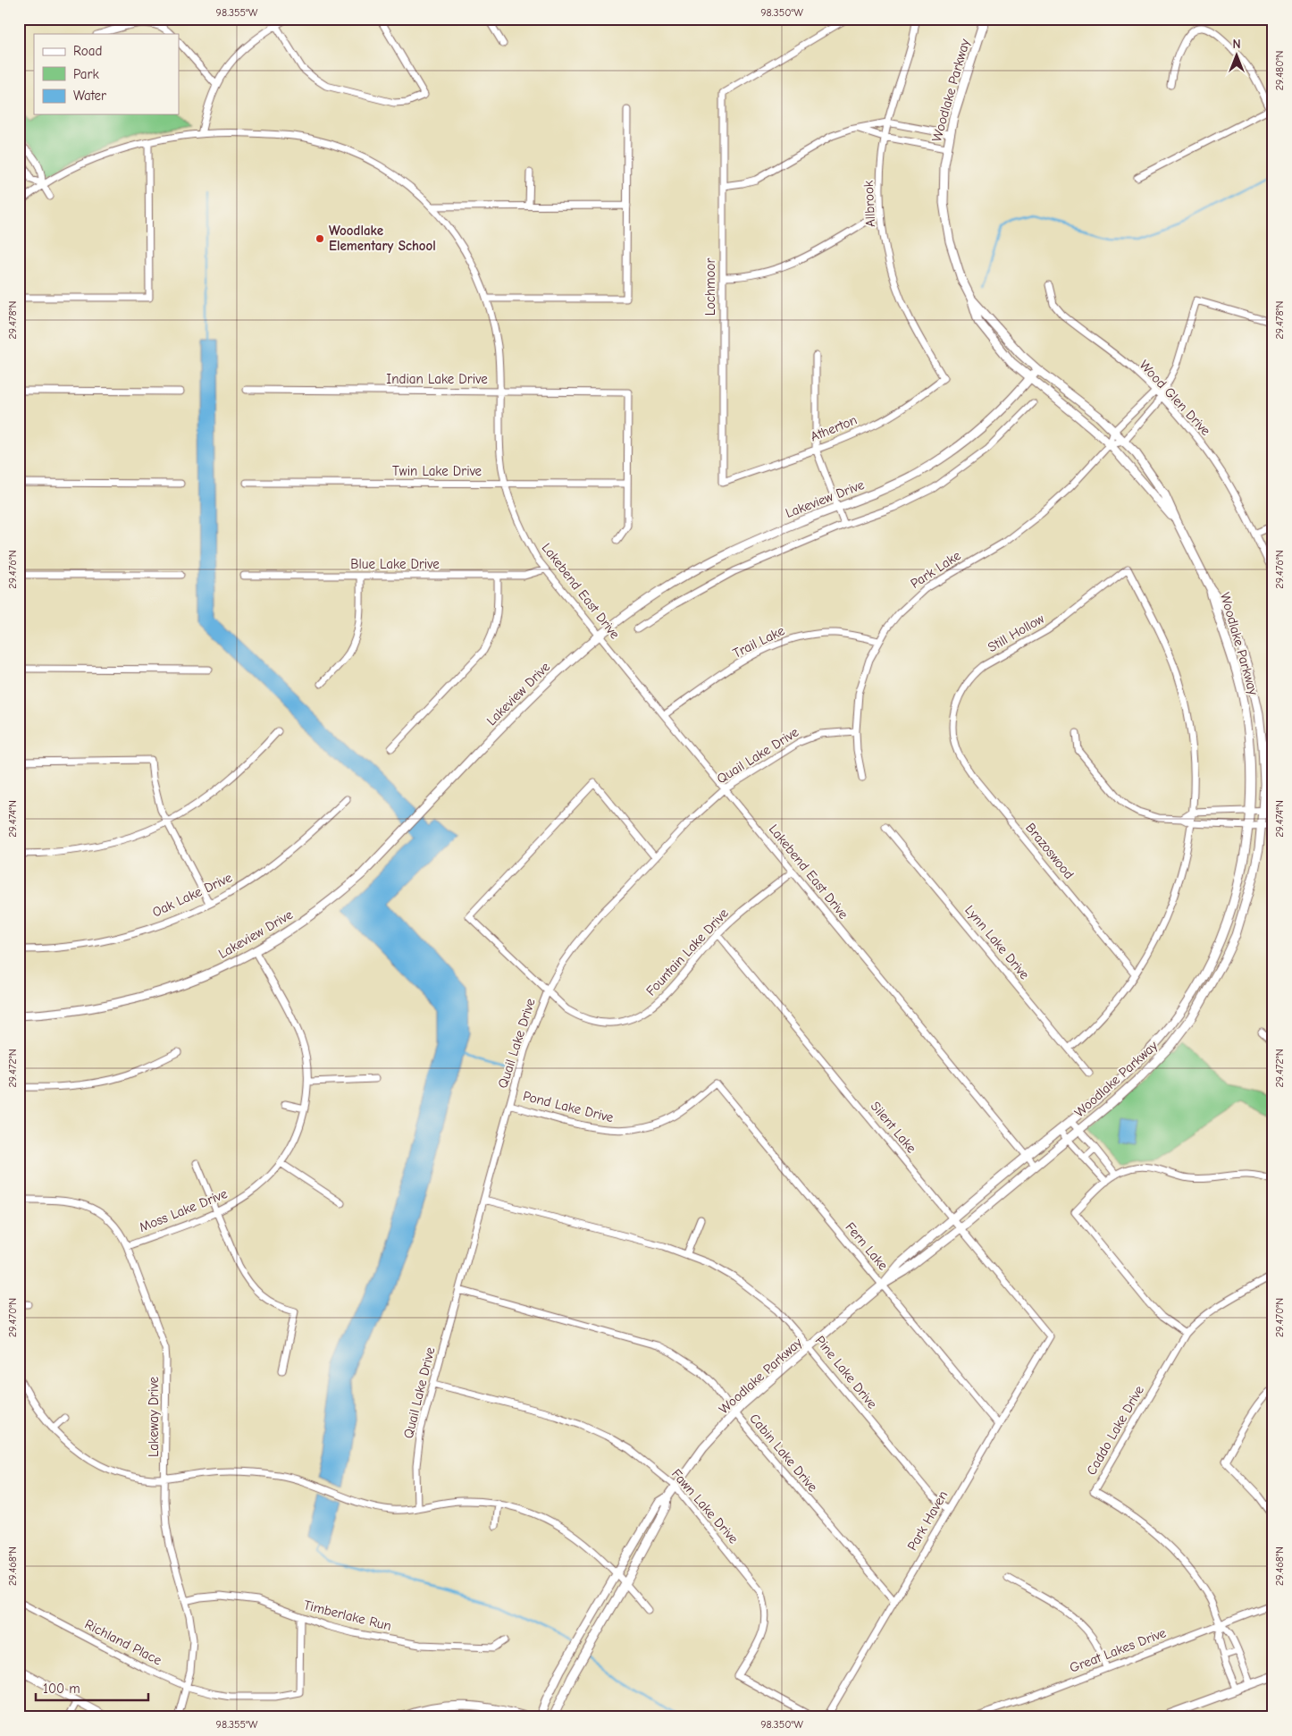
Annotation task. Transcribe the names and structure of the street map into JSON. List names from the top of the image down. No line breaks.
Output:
{"streets":{"street":["Woodlake Parkway","Allbrook","Lochmoor","Indian Lake Drive","Wood Glen Drive","Atherton","Twin Lake Drive","Lakeview Drive","Blue Lake Drive","Park Lake","Lakebend East Drive","Still Hollow","Trail Lake","Quail Lake Drive","Brazoswood","Oak Lake Drive","Lynn Lake Drive","Fountain Lake Drive","Pond Lake Drive","Silent Lake","Moss Lake Drive","Fern Lake","Pine Lake Drive","Lakeway Drive","Caddo Lake Drive","Cabin Lake Drive","Fawn Lake Drive","Park Haven","Timberlake Run","Richland Place","Great Lakes Drive"]},"crossings":[["Woodlake Parkway","Lakeview Drive"],["Woodlake Parkway","Park Lake"],["Woodlake Parkway","Lakebend East Drive"],["Woodlake Parkway","Silent Lake"],["Woodlake Parkway","Fern Lake"],["Woodlake Parkway","Pine Lake Drive"],["Woodlake Parkway","Cabin Lake Drive"],["Woodlake Parkway","Fawn Lake Drive"],["Allbrook","Atherton"],["Lochmoor","Atherton"],["Indian Lake Drive","Twin Lake Drive"],["Indian Lake Drive","Lakebend East Drive"],["Twin Lake Drive","Lakebend East Drive"],["Lakeview Drive","Lakebend East Drive"],["Lakeview Drive","Moss Lake Drive"],["Blue Lake Drive","Lakebend East Drive"],["Park Lake","Trail Lake"],["Park Lake","Quail Lake Drive"],["Lakebend East Drive","Trail Lake"],["Lakebend East Drive","Quail Lake Drive"],["Lakebend East Drive","Fountain Lake Drive"],["Still Hollow","Brazoswood"],["Quail Lake Drive","Fountain Lake Drive"],["Quail Lake Drive","Pond Lake Drive"],["Quail Lake Drive","Pine Lake Drive"],["Quail Lake Drive","Cabin Lake Drive"],["Quail Lake Drive","Fawn Lake Drive"],["Fountain Lake Drive","Silent Lake"],["Pond Lake Drive","Fern Lake"],["Silent Lake","Park Haven"],["Moss Lake Drive","Lakeway Drive"],["Fern Lake","Park Haven"],["Pine Lake Drive","Park Haven"],["Lakeway Drive","Timberlake Run"],["Lakeway Drive","Richland Place"],["Caddo Lake Drive","Great Lakes Drive"],["Cabin Lake Drive","Park Haven"],["Timberlake Run","Richland Place"]],"places":["Woodlake Elementary School"],"legend":["Road","Park","Water"],"scale_bar":"100 m","north":"top","coordinates":["98.355°W","98.350°W","29.480°N","29.478°N","29.476°N","29.474°N","29.472°N","29.470°N","29.468°N"]}
